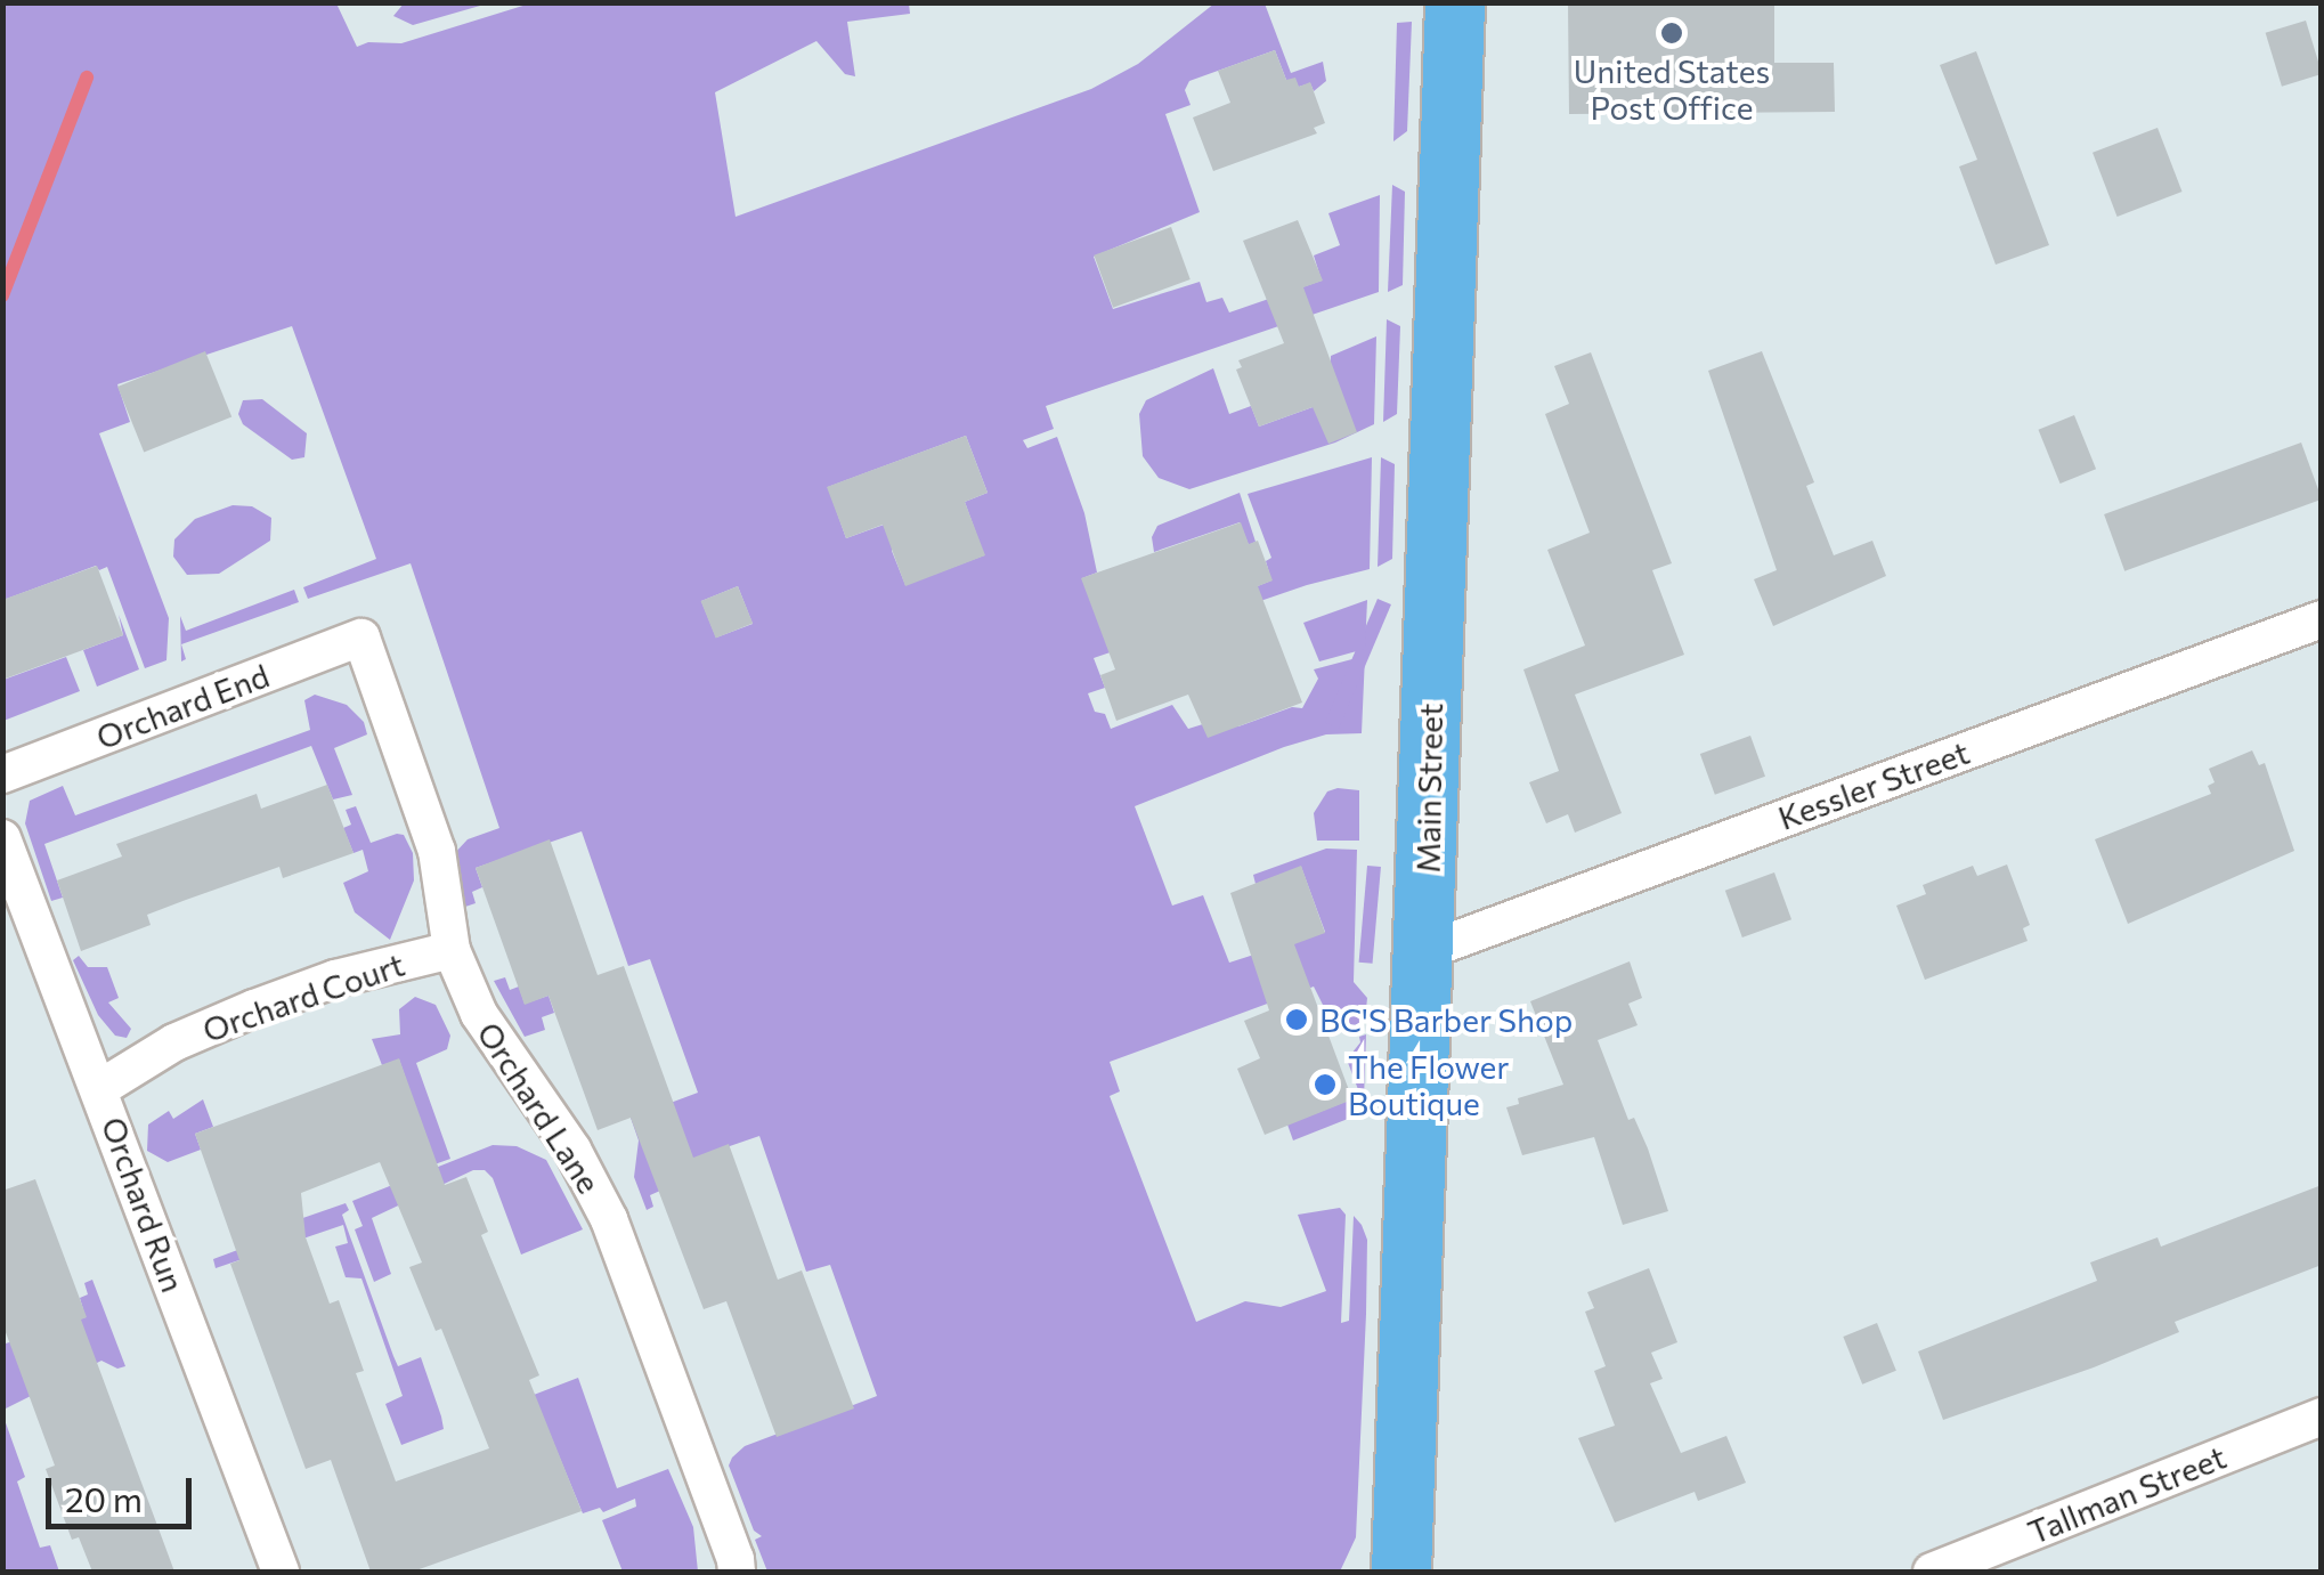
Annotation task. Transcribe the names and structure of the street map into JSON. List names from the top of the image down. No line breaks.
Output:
{"streets":{"main road":["Main Street"],"street":["Orchard End","Kessler Street","Orchard Court","Orchard Lane","Orchard Run","Tallman Street"]},"crossings":[["Orchard End","Orchard Lane"],["Kessler Street","Main Street"],["Orchard Court","Orchard Lane"],["Orchard Court","Orchard Run"]],"places":["United States Post Office","BC'S Barber Shop","The Flower Boutique"],"scale_bar":"20 m"}
